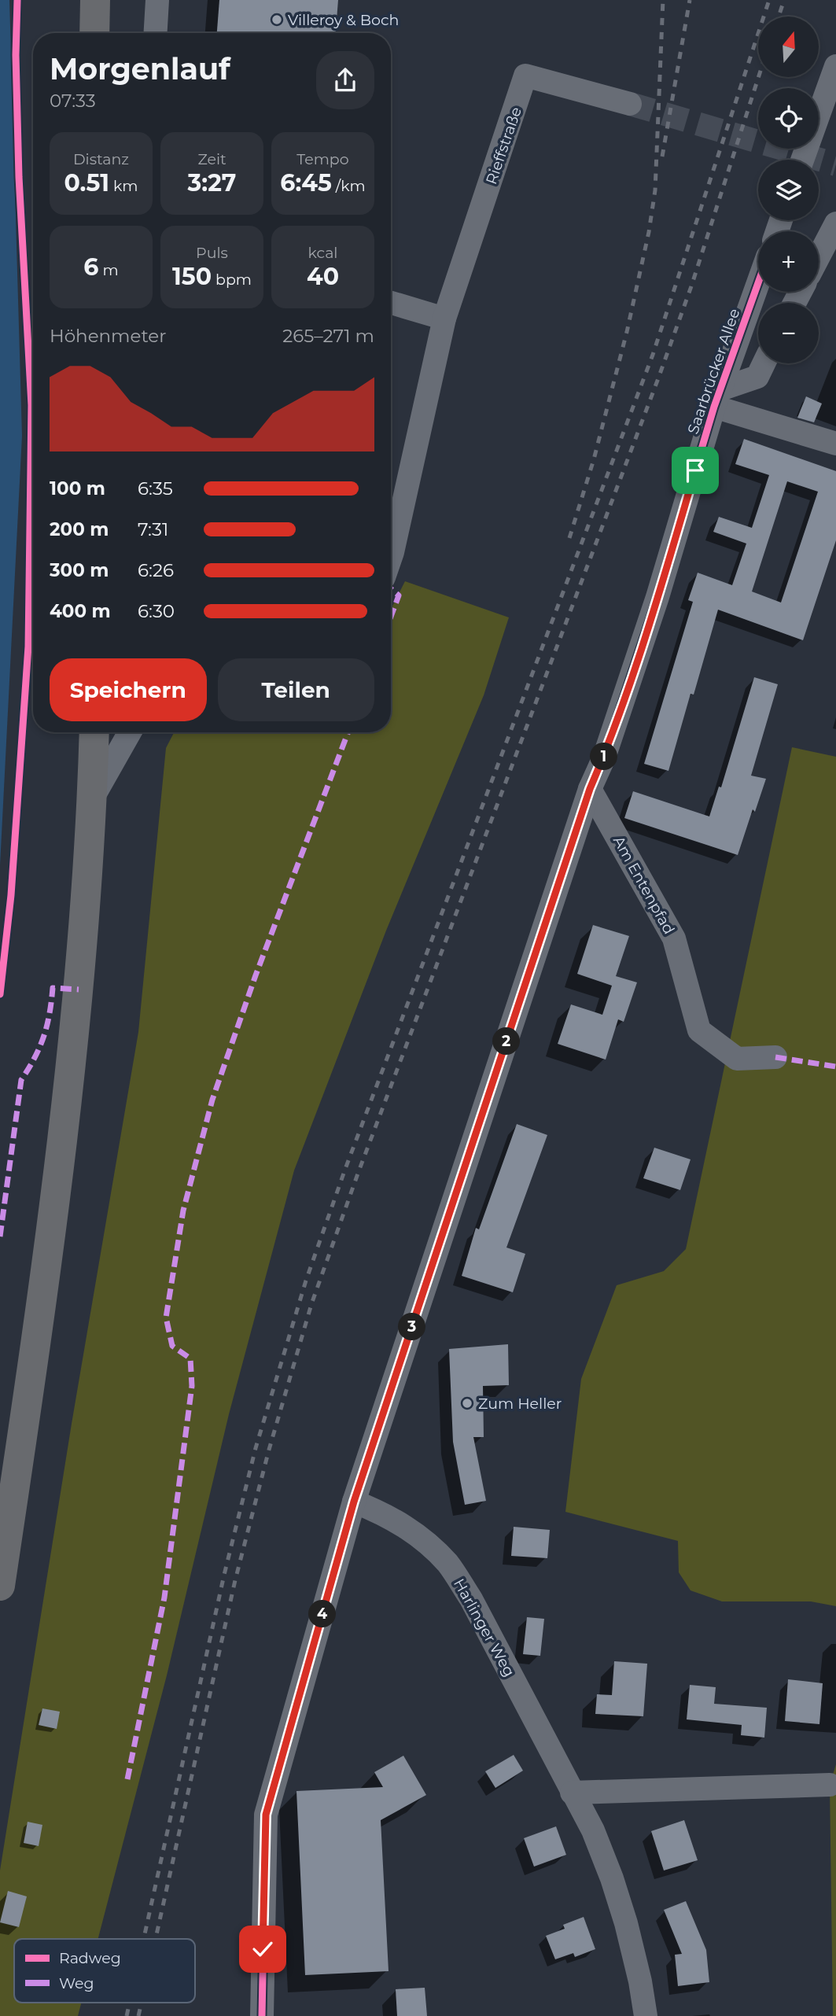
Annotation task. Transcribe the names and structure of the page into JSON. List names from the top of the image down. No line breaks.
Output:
{"streets":{"street":["Rieffstraße","Saarbrücker Allee","Am Entenpfad","Harlinger Weg"]},"crossings":[["Saarbrücker Allee","Am Entenpfad"],["Saarbrücker Allee","Harlinger Weg"]],"places":["Villeroy & Boch","Zum Heller"],"legend":["Radweg","Weg"],"north":"top","page":{"map_buttons":["+","−"],"heading":["Morgenlauf","07:33"],"stats":[["Distanz","0.51 km"],["Zeit","3:27"],["Tempo","6:45 /km"],["6 m"],["Puls","150 bpm"],["kcal","40"]],"chart":["Höhenmeter","265–271 m"],"list":[{"name":"100 m","note":"6:35"},{"name":"200 m","note":"7:31"},{"name":"300 m","note":"6:26"},{"name":"400 m","note":"6:30"}],"buttons":["Speichern","Teilen"],"pins":["1","2","3","4"]}}
